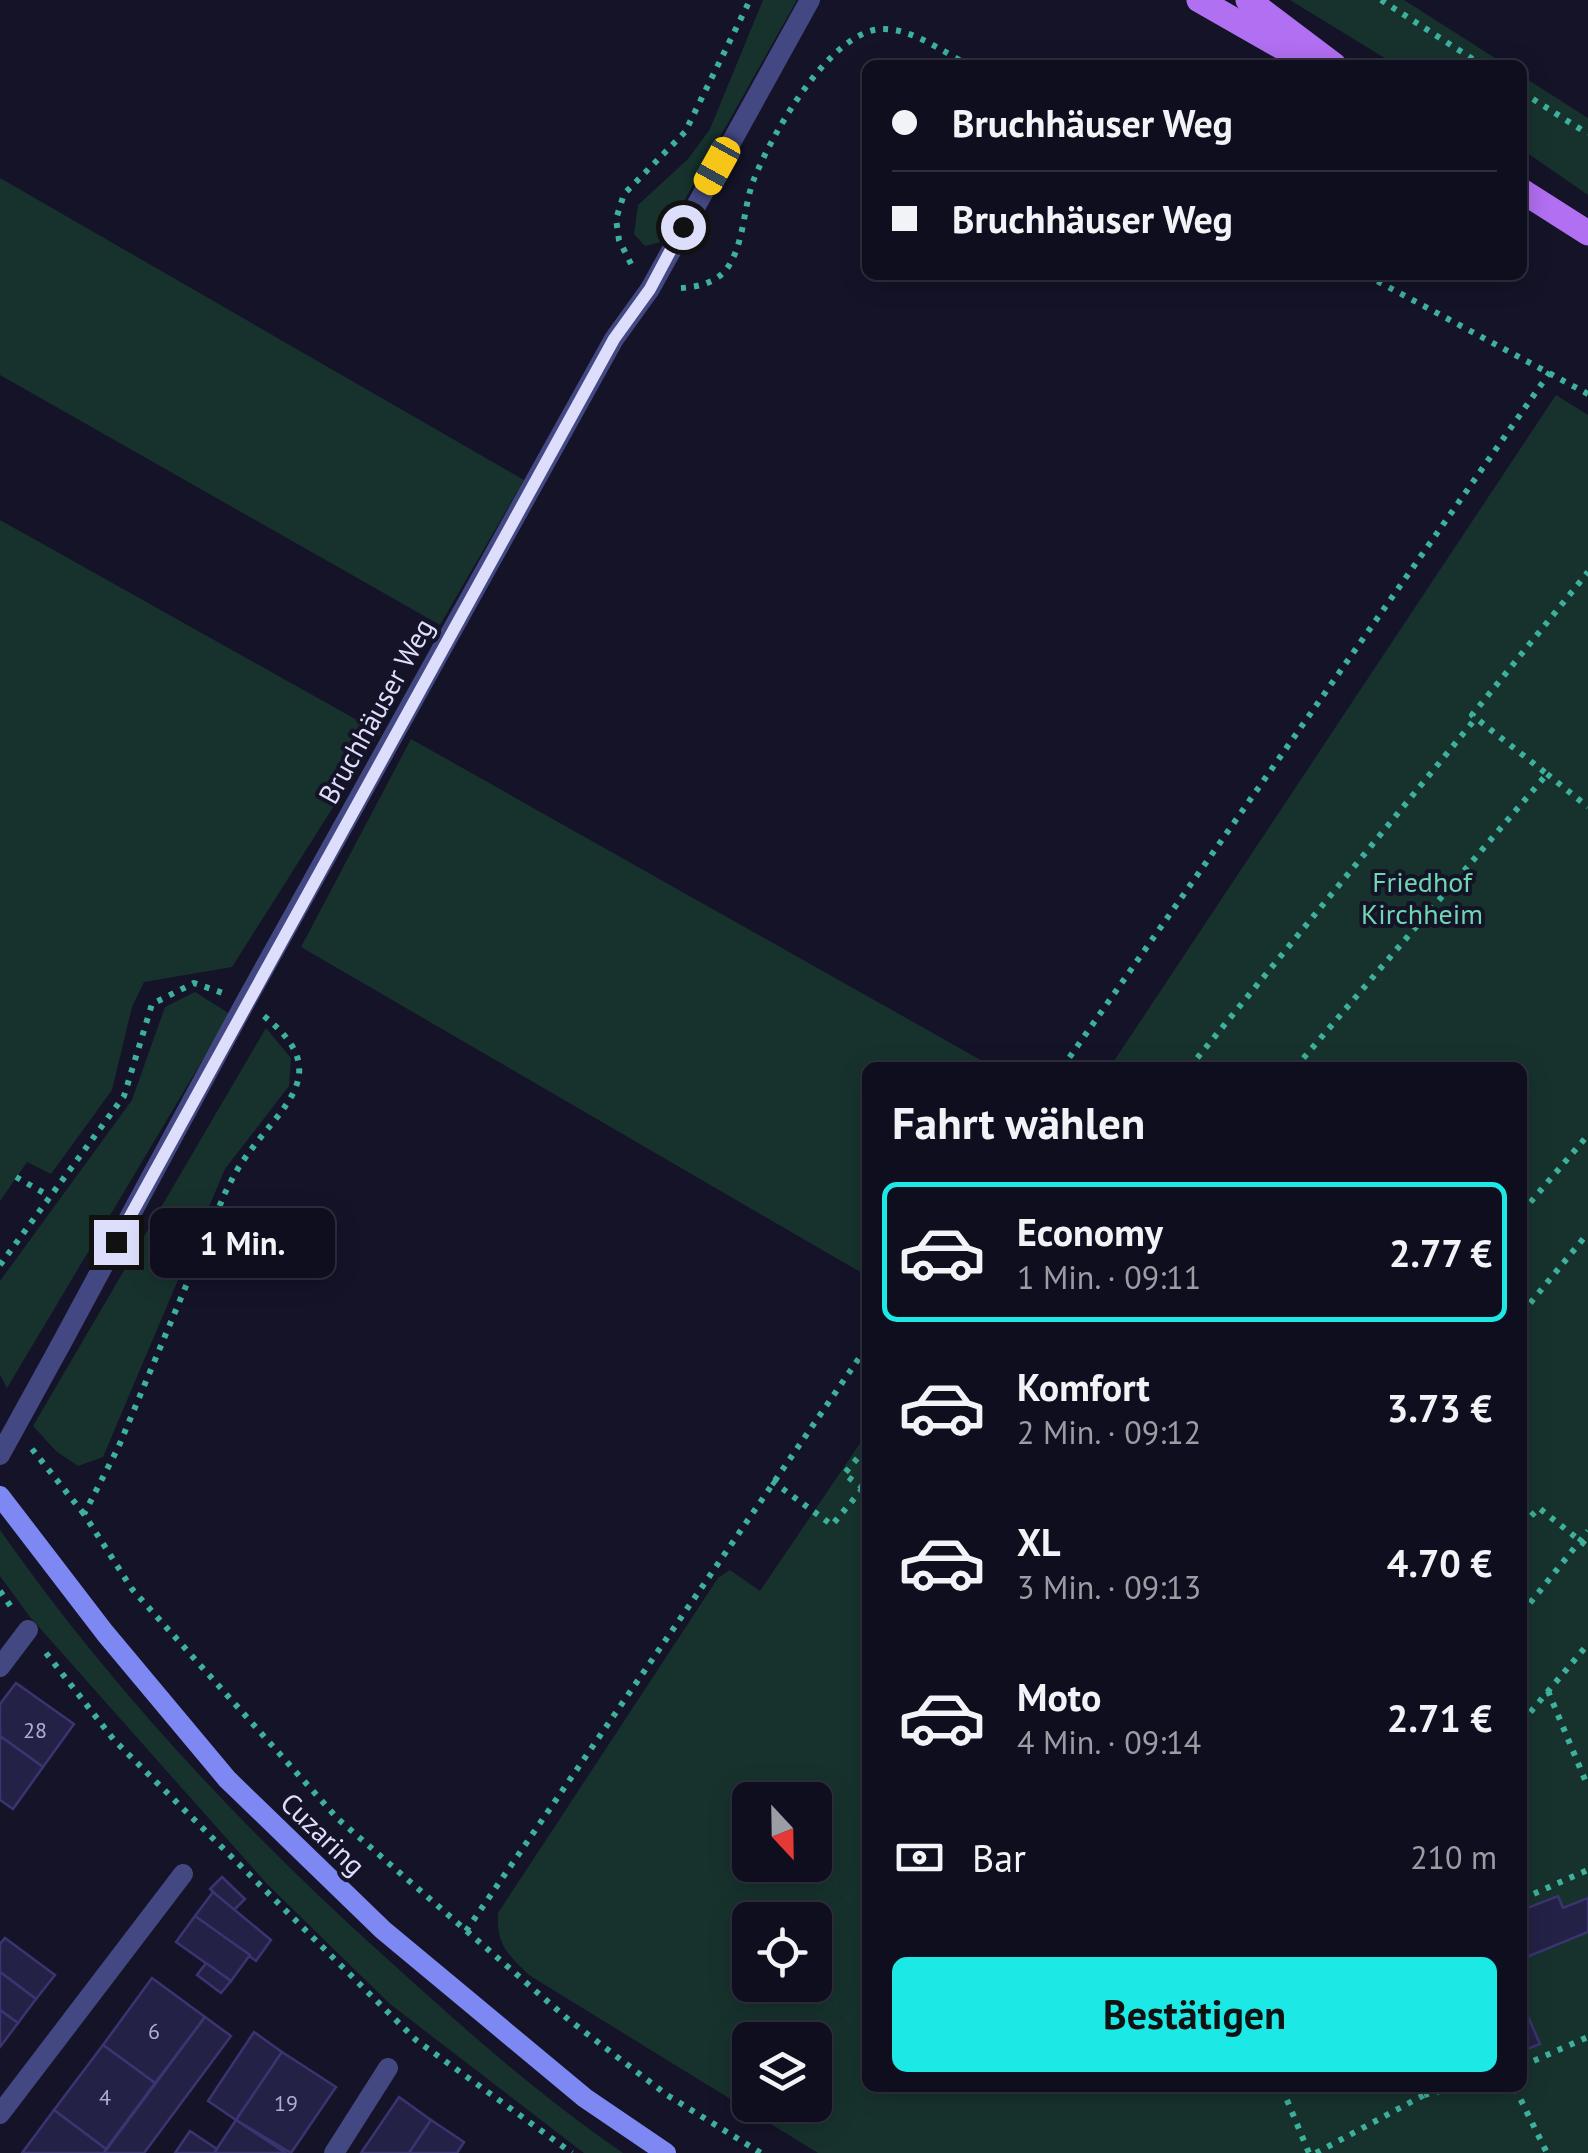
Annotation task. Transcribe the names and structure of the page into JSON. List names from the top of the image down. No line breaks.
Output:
{"streets":{"main road":["Cuzaring"],"street":["Bruchhäuser Weg"]},"parks":["Friedhof Kirchheim"],"house_numbers":["28","6","4","19"],"north":"bottom","page":{"banner":["Bruchhäuser Weg","Bruchhäuser Weg"],"heading":"Fahrt wählen","list":[{"name":"Economy","note":"1 Min. · 09:11","value":"2.77 €"},{"name":"Komfort","note":"2 Min. · 09:12","value":"3.73 €"},{"name":"XL","note":"3 Min. · 09:13","value":"4.70 €"},{"name":"Moto","note":"4 Min. · 09:14","value":"2.71 €"}],"bubble":"1 Min.","pay":["Bar","210 m"],"buttons":"Bestätigen"}}
